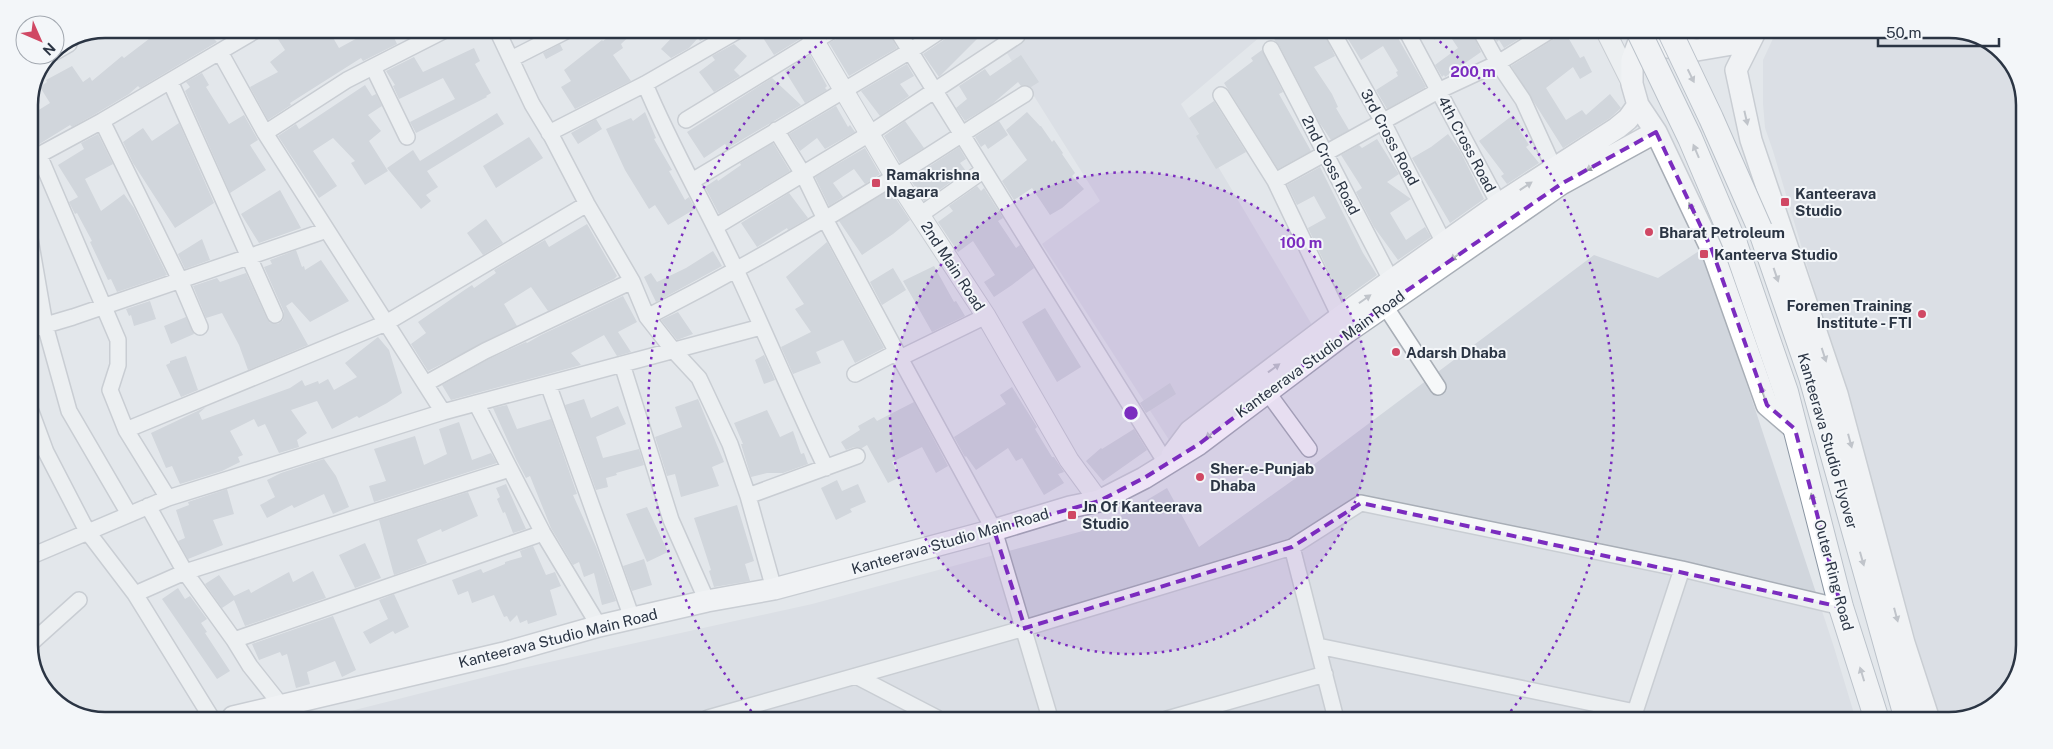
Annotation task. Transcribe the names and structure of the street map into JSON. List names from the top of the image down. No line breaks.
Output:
{"streets":{"highway":["Kanteerava Studio Flyover","Outer Ring Road"],"main road":["Kanteerava Studio Main Road"],"street":["3rd Cross Road","4th Cross Road","2nd Cross Road","2nd Main Road"]},"crossings":[["2nd Main Road","Kanteerava Studio Main Road"],["Kanteerava Studio Flyover","Outer Ring Road"]],"one_way":["Outer Ring Road"],"places":{"transit":["Ramakrishna Nagara","Kanteerava Studio","Kanteerva Studio","Jn Of Kanteerava Studio"],"other":["Bharat Petroleum","Foremen Training Institute - FTI","Adarsh Dhaba","Sher-e-Punjab Dhaba"]},"scale_bar":"50 m","north":"bottom right","rings":["200 m","100 m"]}
